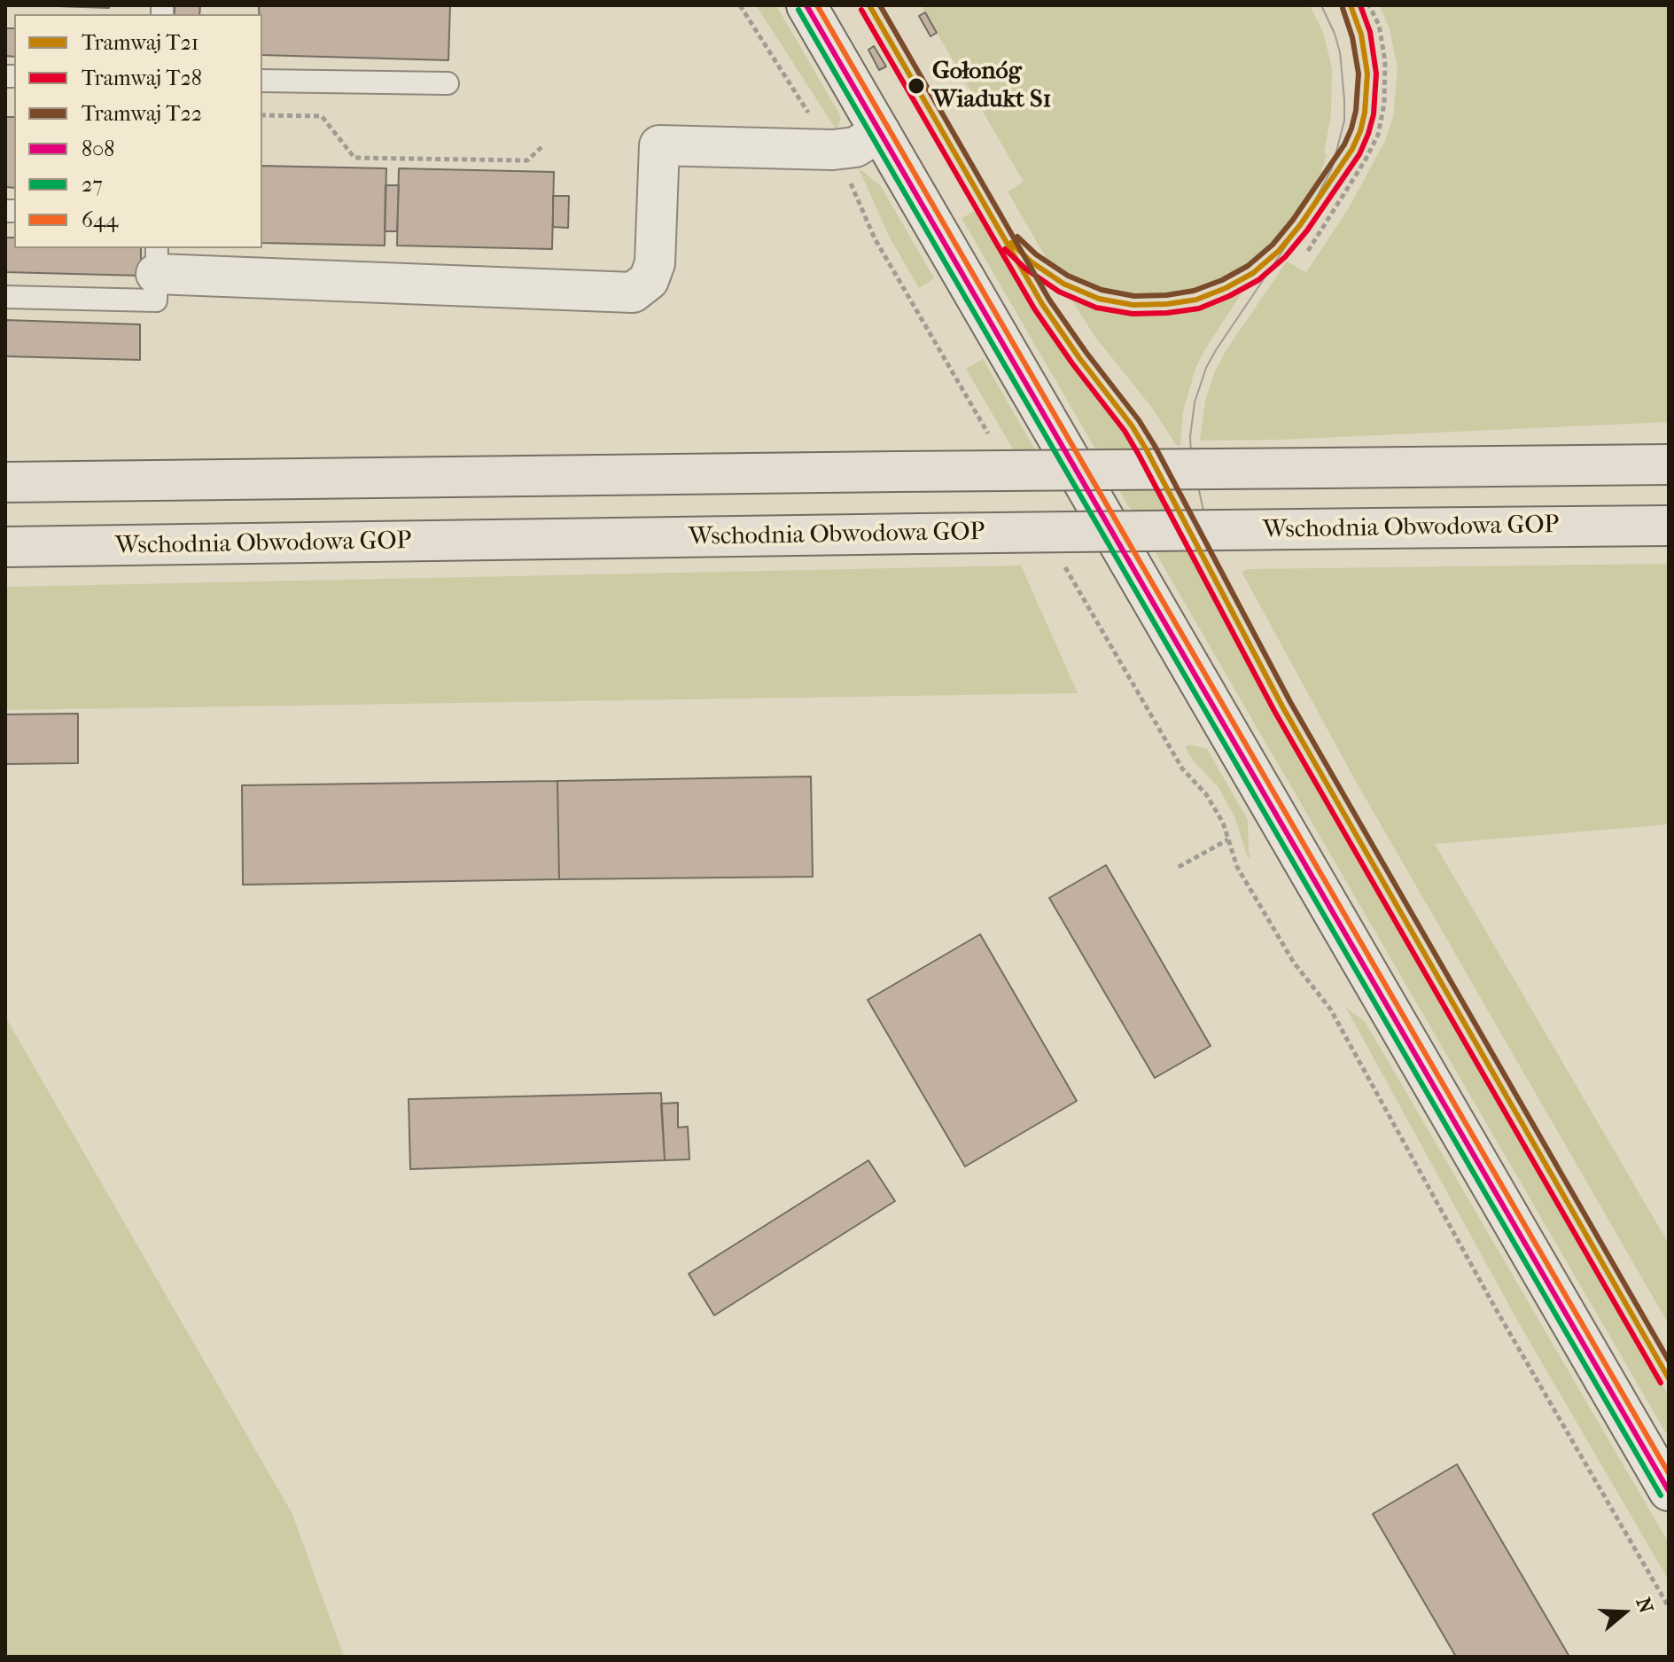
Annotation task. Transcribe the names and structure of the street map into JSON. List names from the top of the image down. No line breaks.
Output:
{"streets":{"highway":["Wschodnia Obwodowa GOP"]},"places":["Gołonóg Wiadukt S1"],"lines":["tram line T21","tram line T28","tram line T22","transit line 808","transit line 644","transit line 27"],"legend":["Tramwaj T21","Tramwaj T28","Tramwaj T22","808","27","644"],"north":"right"}
